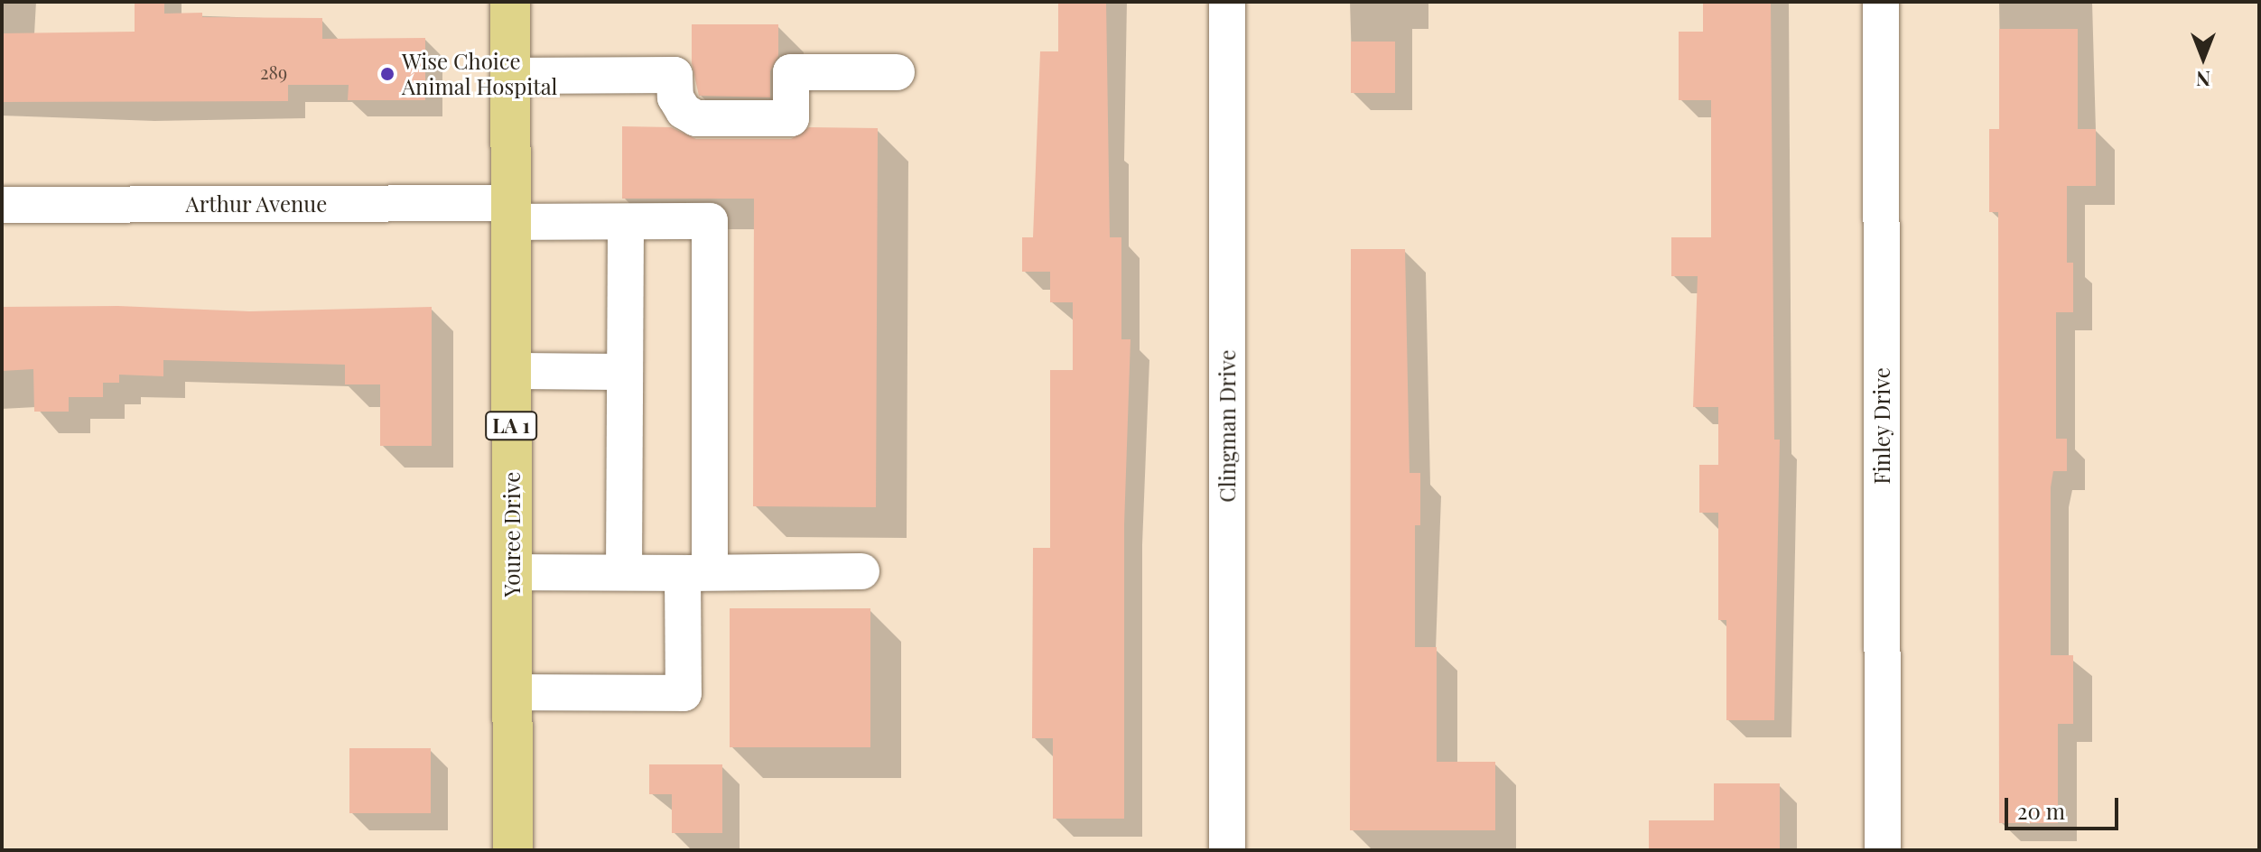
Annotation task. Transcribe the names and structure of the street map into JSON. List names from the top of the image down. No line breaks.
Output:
{"streets":{"main road":["LA 1","Youree Drive"],"street":["Arthur Avenue","Clingman Drive","Finley Drive"]},"crossings":[["Arthur Avenue","Youree Drive"]],"places":["Wise Choice Animal Hospital"],"house_numbers":["289"],"scale_bar":"20 m","north":"bottom"}
